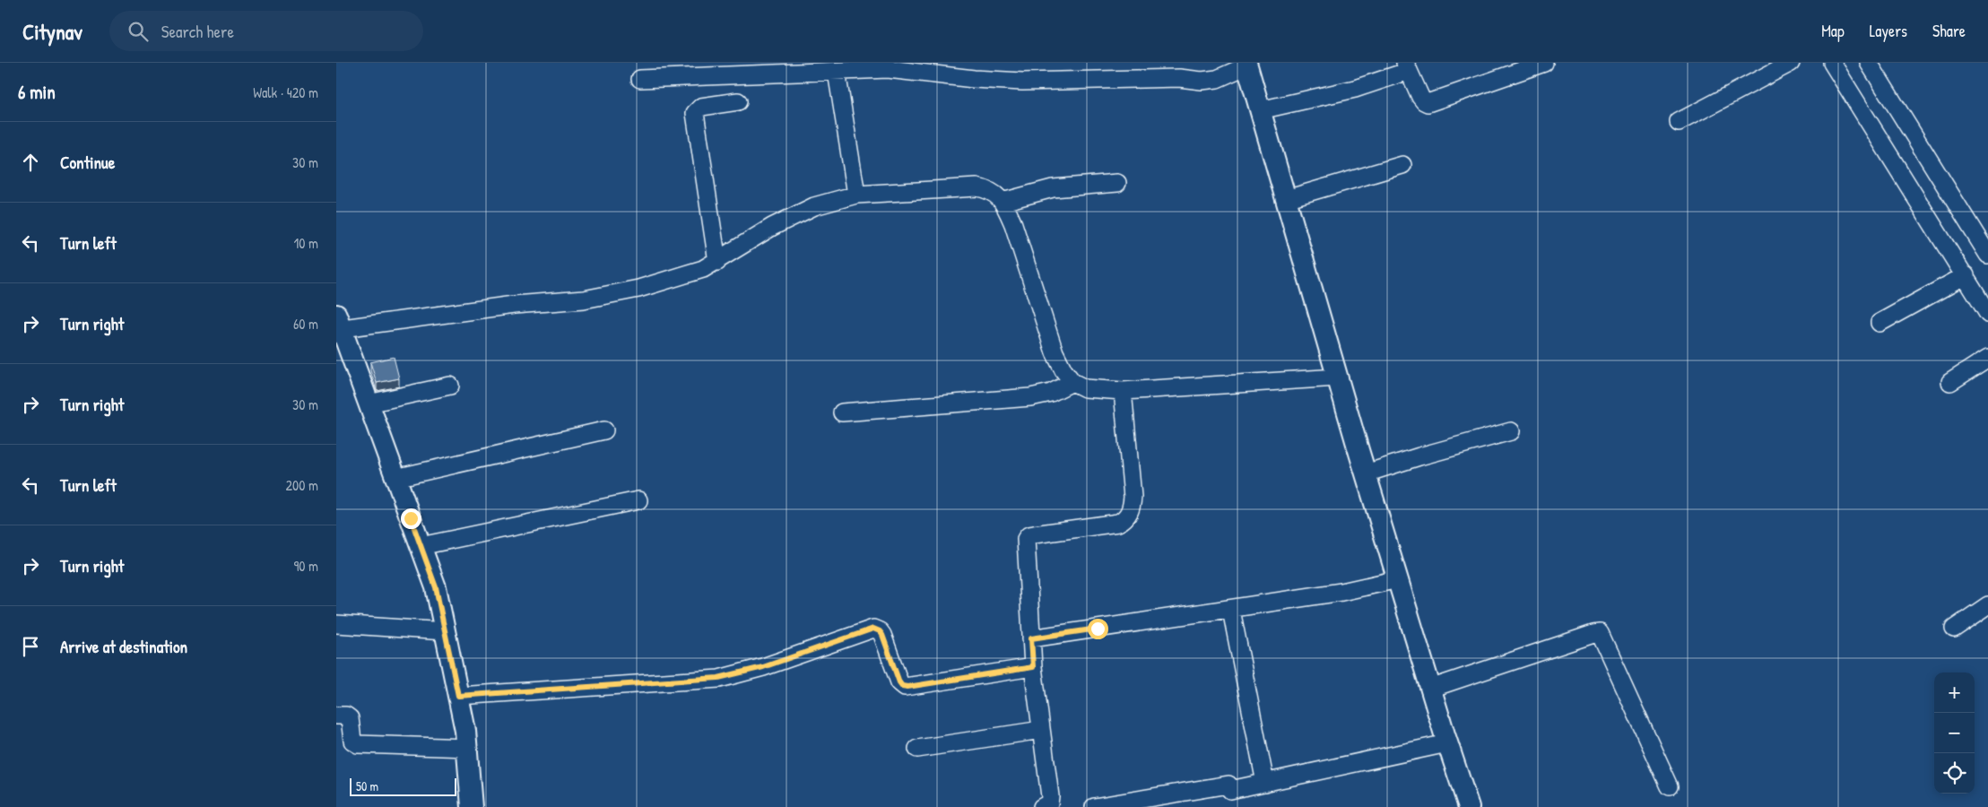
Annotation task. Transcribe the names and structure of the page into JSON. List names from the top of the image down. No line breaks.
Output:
{"scale_bar":"50 m","page":{"header":"Citynav","search":"Search here","nav":["Map","Layers","Share"],"heading":["6 min","Walk · 420 m"],"list":[["Continue","30 m"],["Turn left","10 m"],["Turn right","60 m"],["Turn right","30 m"],["Turn left","200 m"],["Turn right","90 m"],"Arrive at destination"],"map_buttons":["+","−"],"scale":"50 m"}}
